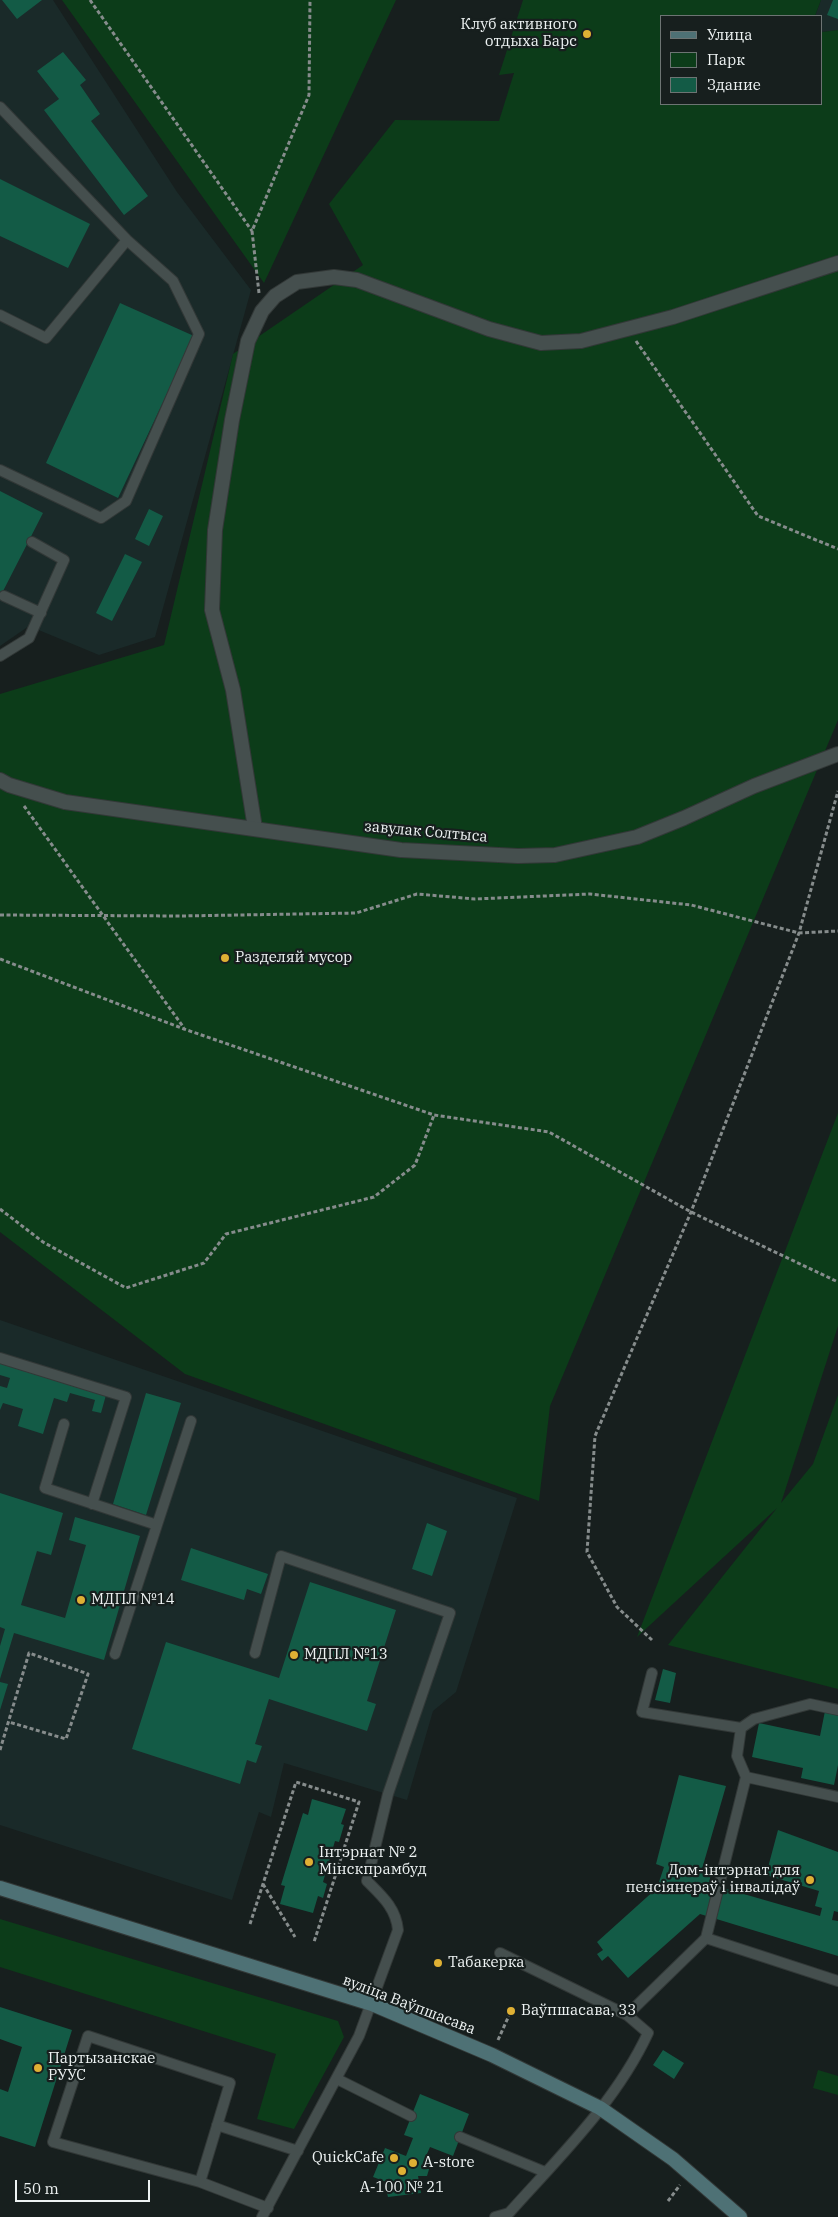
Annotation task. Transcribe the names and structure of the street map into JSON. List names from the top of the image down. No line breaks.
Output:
{"streets":{"main road":["вуліца Ваўпшасава"],"street":["завулак Солтыса"]},"places":["Клуб активного отдыха Барс","Разделяй мусор","МДПЛ №14","МДПЛ №13","Інтэрнат № 2 Мінскпрамбуд","Дом-інтэрнат для пенсіянераў і інвалідаў","Табакерка","Ваўпшасава, 33","Партызанскае РУУС","QuickCafe","А-store","А-100 № 21"],"legend":["Улица","Парк","Здание"],"scale_bar":"50 m"}
